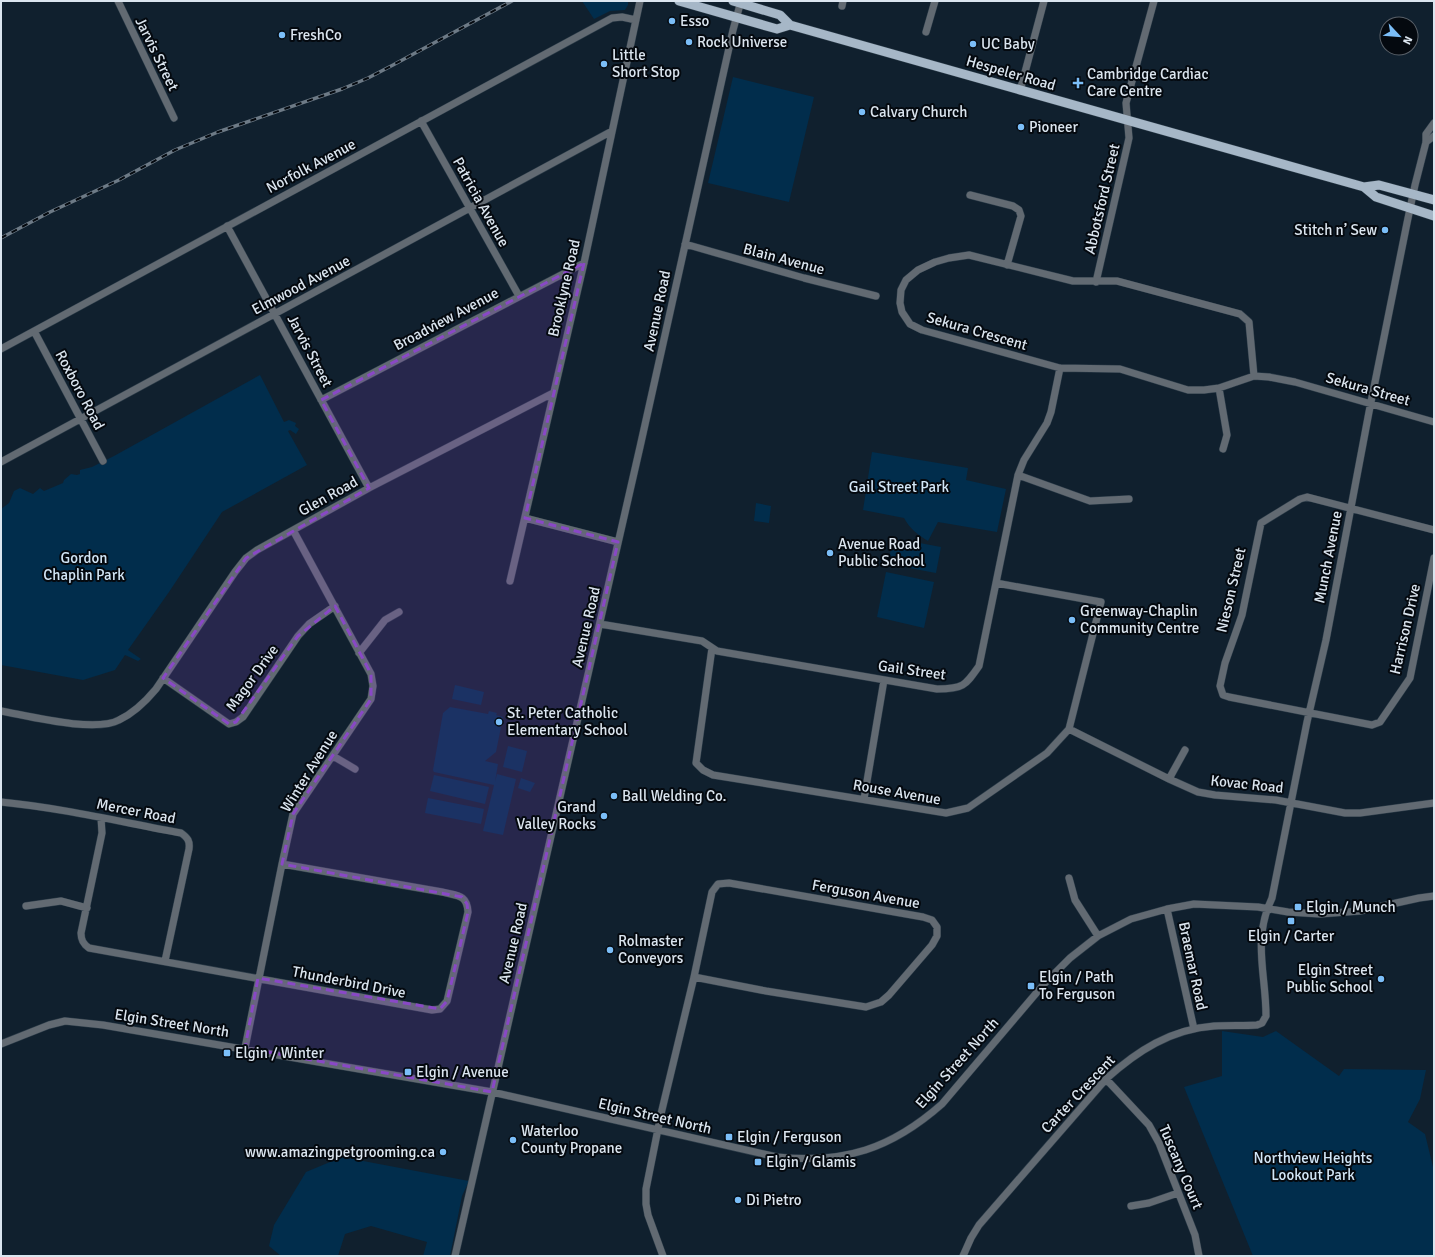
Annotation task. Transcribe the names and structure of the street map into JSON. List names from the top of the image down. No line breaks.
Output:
{"streets":{"main road":["Hespeler Road"],"street":["Jarvis Street","Norfolk Avenue","Abbotsford Street","Patricia Avenue","Blain Avenue","Elmwood Avenue","Brooklyne Road","Avenue Road","Broadview Avenue","Sekura Crescent","Sekura Street","Roxboro Road","Glen Road","Munch Avenue","Nieson Street","Harrison Drive","Gail Street","Magor Drive","Winter Avenue","Kovac Road","Rouse Avenue","Mercer Road","Ferguson Avenue","Braemar Road","Thunderbird Drive","Elgin Street North","Carter Crescent","Tuscany Court"]},"crossings":[["Jarvis Street","Norfolk Avenue"],["Jarvis Street","Elmwood Avenue"],["Jarvis Street","Broadview Avenue"],["Jarvis Street","Glen Road"],["Hespeler Road","Abbotsford Street"],["Hespeler Road","Avenue Road"],["Hespeler Road","Munch Avenue"],["Norfolk Avenue","Patricia Avenue"],["Norfolk Avenue","Brooklyne Road"],["Norfolk Avenue","Roxboro Road"],["Abbotsford Street","Sekura Crescent"],["Patricia Avenue","Elmwood Avenue"],["Patricia Avenue","Broadview Avenue"],["Blain Avenue","Avenue Road"],["Elmwood Avenue","Brooklyne Road"],["Elmwood Avenue","Roxboro Road"],["Brooklyne Road","Broadview Avenue"],["Brooklyne Road","Glen Road"],["Avenue Road","Gail Street"],["Avenue Road","Elgin Street North"],["Sekura Crescent","Sekura Street"],["Sekura Crescent","Gail Street"],["Sekura Street","Munch Avenue"],["Glen Road","Magor Drive"],["Glen Road","Winter Avenue"],["Munch Avenue","Nieson Street"],["Munch Avenue","Harrison Drive"],["Munch Avenue","Kovac Road"],["Munch Avenue","Elgin Street North"],["Munch Avenue","Carter Crescent"],["Nieson Street","Harrison Drive"],["Gail Street","Rouse Avenue"],["Magor Drive","Winter Avenue"],["Winter Avenue","Thunderbird Drive"],["Winter Avenue","Elgin Street North"],["Kovac Road","Rouse Avenue"],["Mercer Road","Thunderbird Drive"],["Ferguson Avenue","Elgin Street North"],["Braemar Road","Elgin Street North"],["Braemar Road","Carter Crescent"],["Elgin Street North","Carter Crescent"],["Carter Crescent","Tuscany Court"]],"parks":["Gail Street Park","Gordon Chaplin Park","Northview Heights Lookout Park"],"places":{"other":["Esso","FreshCo","Rock Universe","UC Baby","Little Short Stop","Calvary Church","Pioneer","Stitch n’ Sew","Avenue Road Public School","Greenway-Chaplin Community Centre","St. Peter Catholic Elementary School","Ball Welding Co.","Grand Valley Rocks","Rolmaster Conveyors","Elgin Street Public School","Waterloo County Propane","www.amazingpetgrooming.ca","Di Pietro"],"health":["Cambridge Cardiac Care Centre"],"transit":["Elgin / Munch","Elgin / Carter","Elgin / Path To Ferguson","Elgin / Winter","Elgin / Avenue","Elgin / Ferguson","Elgin / Glamis"]},"north":"bottom right"}
